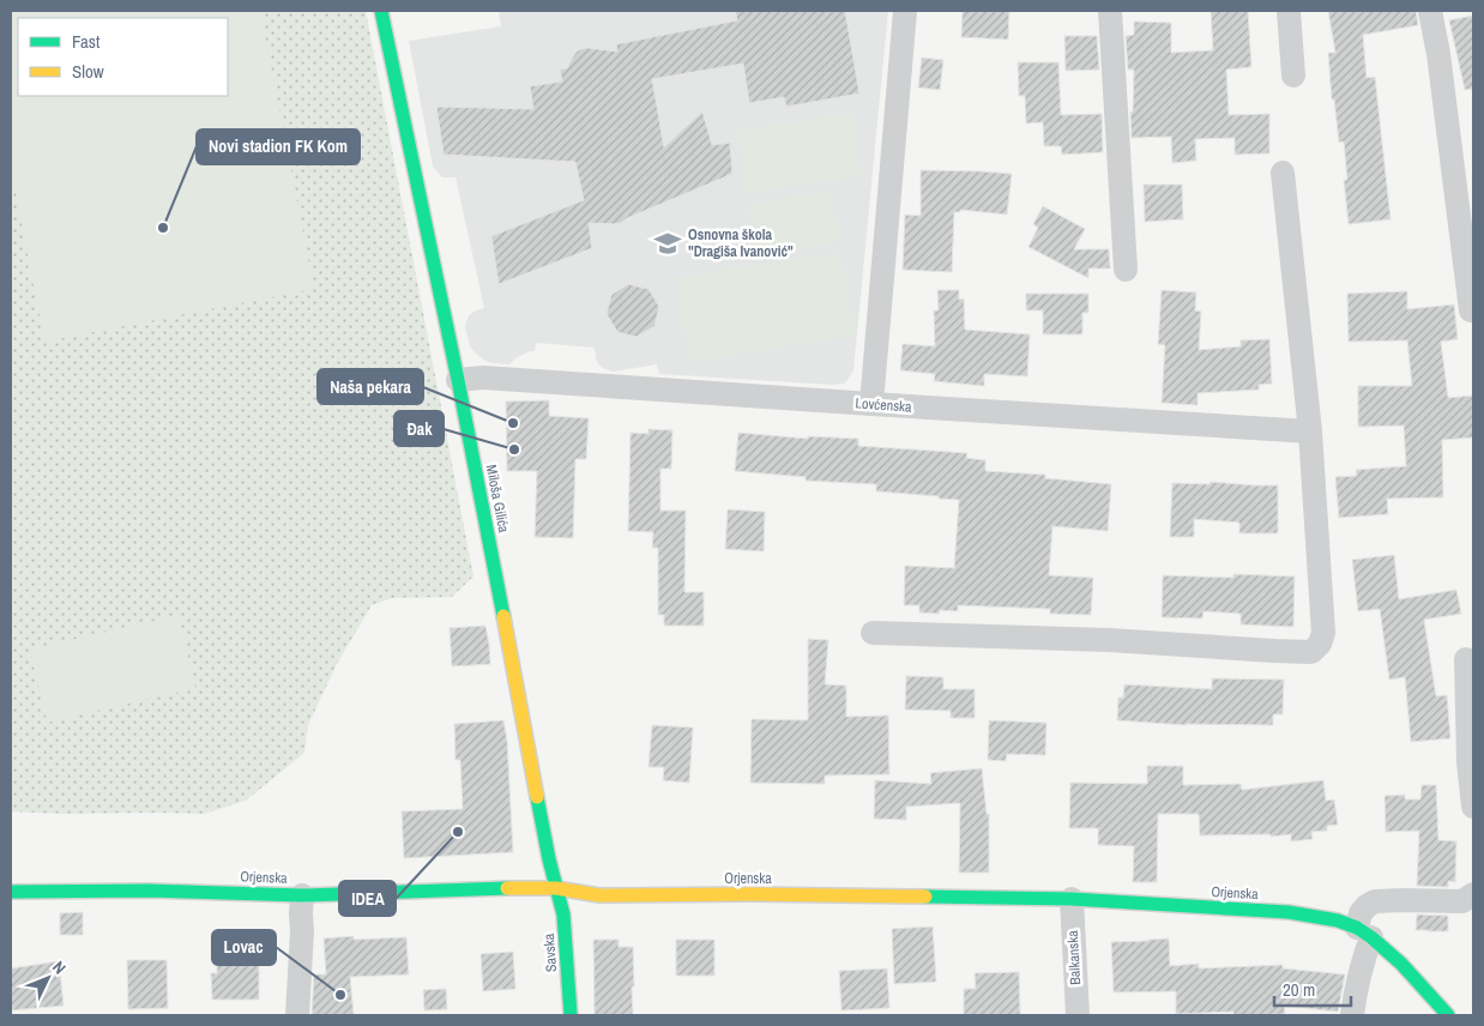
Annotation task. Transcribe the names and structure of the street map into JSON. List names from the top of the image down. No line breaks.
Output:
{"streets":{"street":["Lovćenska","Miloša Gilića","Orjenska","Savska","Balkanska"]},"crossings":[["Lovćenska","Miloša Gilića"],["Miloša Gilića","Orjenska"],["Miloša Gilića","Savska"],["Orjenska","Savska"],["Orjenska","Balkanska"]],"places":{"other":["Novi stadion FK Kom","Naša pekara","Đak","IDEA","Lovac"],"school or university":["Osnovna škola \"Dragiša Ivanović\""]},"legend":["Fast","Slow"],"scale_bar":"20 m","north":"top right"}
